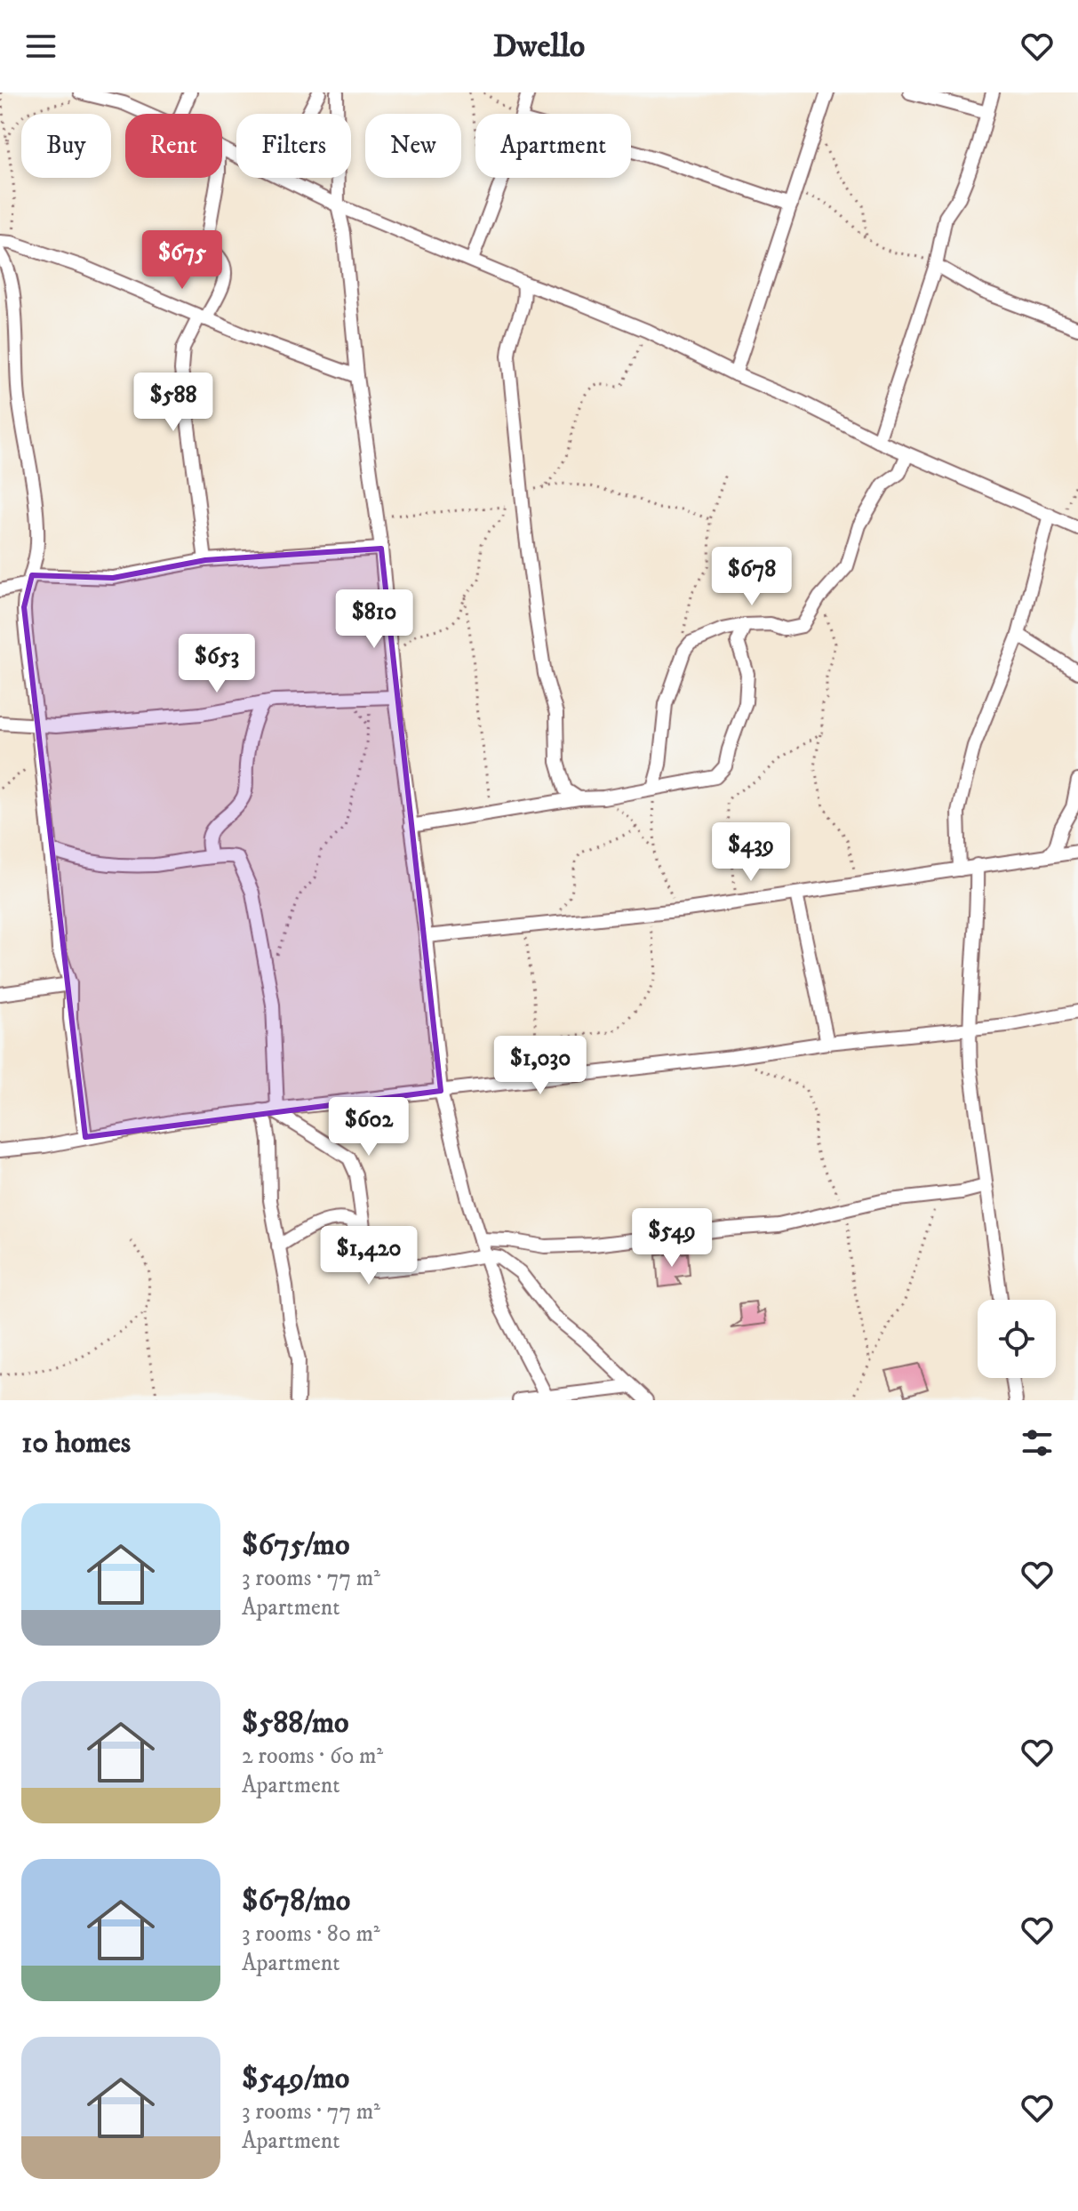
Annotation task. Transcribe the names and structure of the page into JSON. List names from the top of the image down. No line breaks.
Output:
{"page":{"header":"Dwello","chip":["Buy","Rent","Filters","New","Apartment"],"price":["$675","$588","$678","$810","$653","$439","$1,030","$602","$549","$1,420"],"heading":"10 homes","list":[{"name":"$675/mo","note":"3 rooms · 77 m² · Apartment"},{"name":"$588/mo","note":"2 rooms · 60 m² · Apartment"},{"name":"$678/mo","note":"3 rooms · 80 m² · Apartment"},{"name":"$549/mo","note":"3 rooms · 77 m² · Apartment"}]}}
